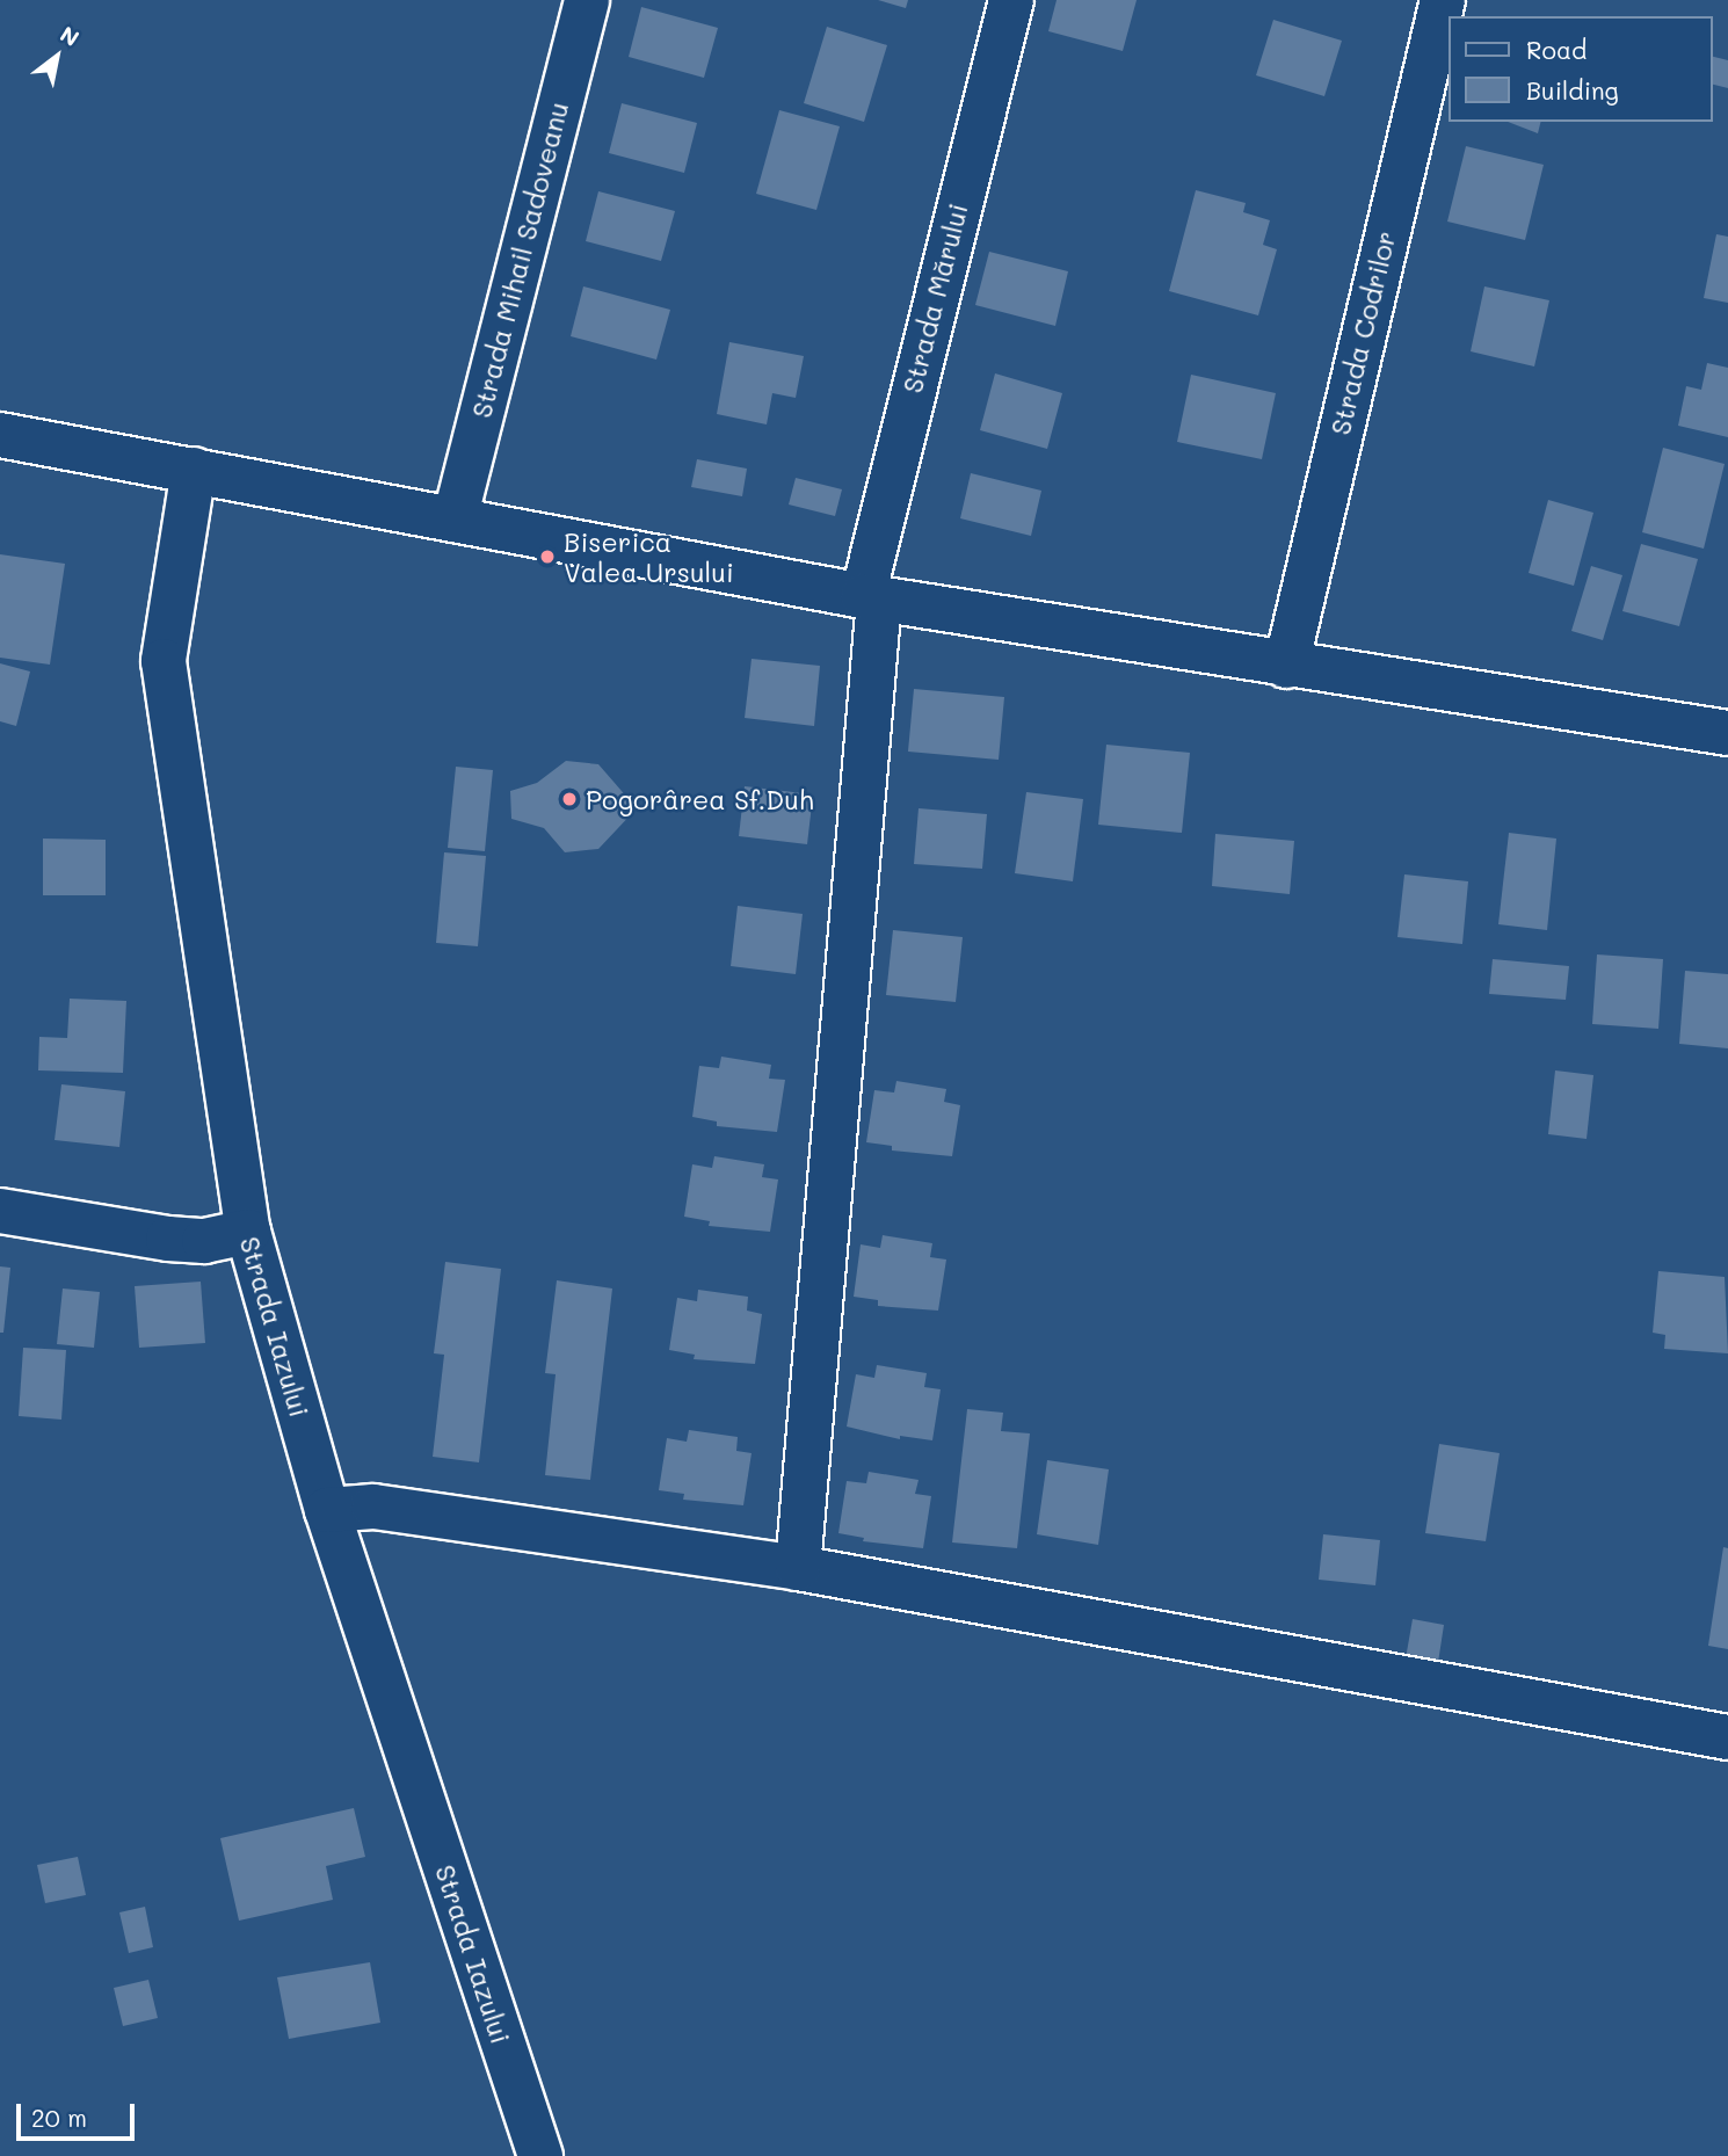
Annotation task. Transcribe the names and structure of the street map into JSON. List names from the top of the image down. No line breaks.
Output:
{"streets":{"street":["Strada Mihail Sadoveanu","Strada Mărului","Strada Codrilor","Strada Iazului"]},"places":["Biserica Valea Ursului","Pogorârea Sf.Duh"],"legend":["Road","Building"],"scale_bar":"20 m","north":"top right"}
